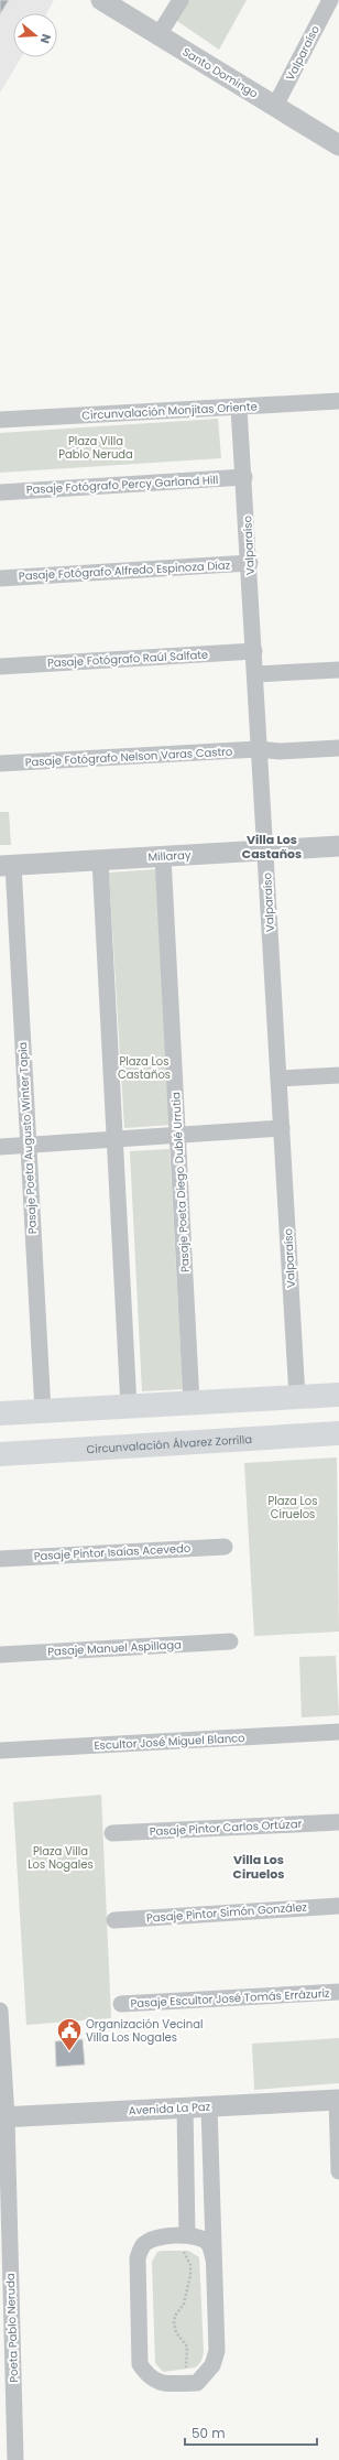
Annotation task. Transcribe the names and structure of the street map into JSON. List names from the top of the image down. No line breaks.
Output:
{"streets":{"main road":["Circunvalación Álvarez Zorrilla"],"street":["Valparaíso","Santo Domingo","Circunvalación Monjitas Oriente","Pasaje Fotógrafo Percy Garland Hill","Pasaje Fotógrafo Alfredo Espinoza Díaz","Pasaje Fotógrafo Raúl Salfate","Pasaje Fotógrafo Nelson Varas Castro","Millaray","Pasaje Poeta Augusto Winter Tapia","Pasaje Poeta Diego Dublé Urrutia","Pasaje Pintor Isaías Acevedo","Pasaje Manuel Aspillaga","Escultor José Miguel Blanco","Pasaje Pintor Carlos Ortúzar","Pasaje Pintor Simón González","Pasaje Escultor José Tomás Errázuriz","Avenida La Paz","Poeta Pablo Neruda"]},"crossings":[["Valparaíso","Santo Domingo"],["Valparaíso","Circunvalación Monjitas Oriente"],["Valparaíso","Pasaje Fotógrafo Percy Garland Hill"],["Valparaíso","Pasaje Fotógrafo Alfredo Espinoza Díaz"],["Valparaíso","Pasaje Fotógrafo Raúl Salfate"],["Valparaíso","Pasaje Fotógrafo Nelson Varas Castro"],["Valparaíso","Millaray"],["Millaray","Pasaje Poeta Augusto Winter Tapia"],["Millaray","Pasaje Poeta Diego Dublé Urrutia"],["Avenida La Paz","Poeta Pablo Neruda"]],"districts":["Villa Los Castaños","Villa Los Ciruelos"],"parks":["Plaza Villa Pablo Neruda","Plaza Los Castaños","Plaza Los Ciruelos","Plaza Villa Los Nogales"],"places":{"public building":["Organización Vecinal Villa Los Nogales"]},"scale_bar":"50 m","north":"right"}
